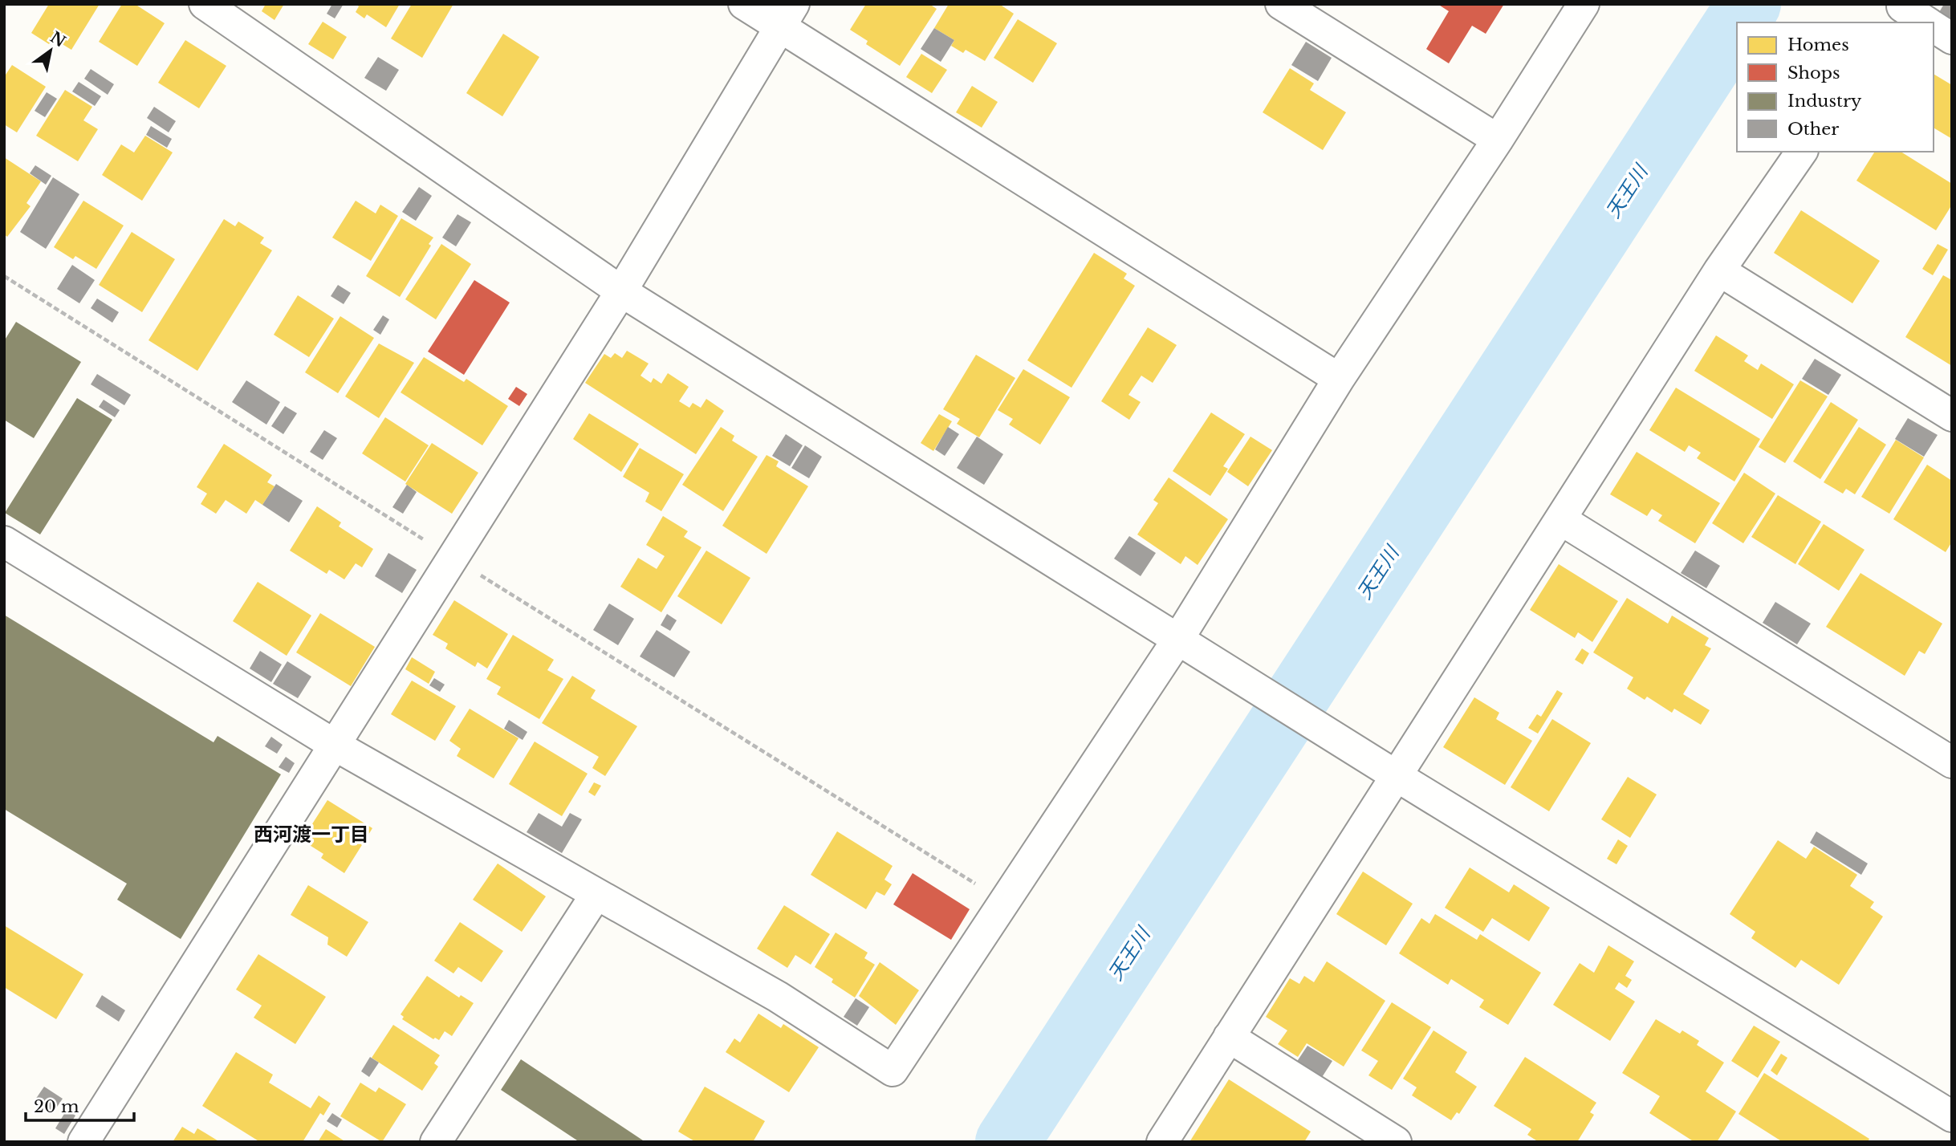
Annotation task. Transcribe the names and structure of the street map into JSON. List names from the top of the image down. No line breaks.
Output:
{"districts":["西河渡一丁目"],"water":["天王川"],"legend":["Homes","Shops","Industry","Other"],"scale_bar":"20 m","north":"top right"}
